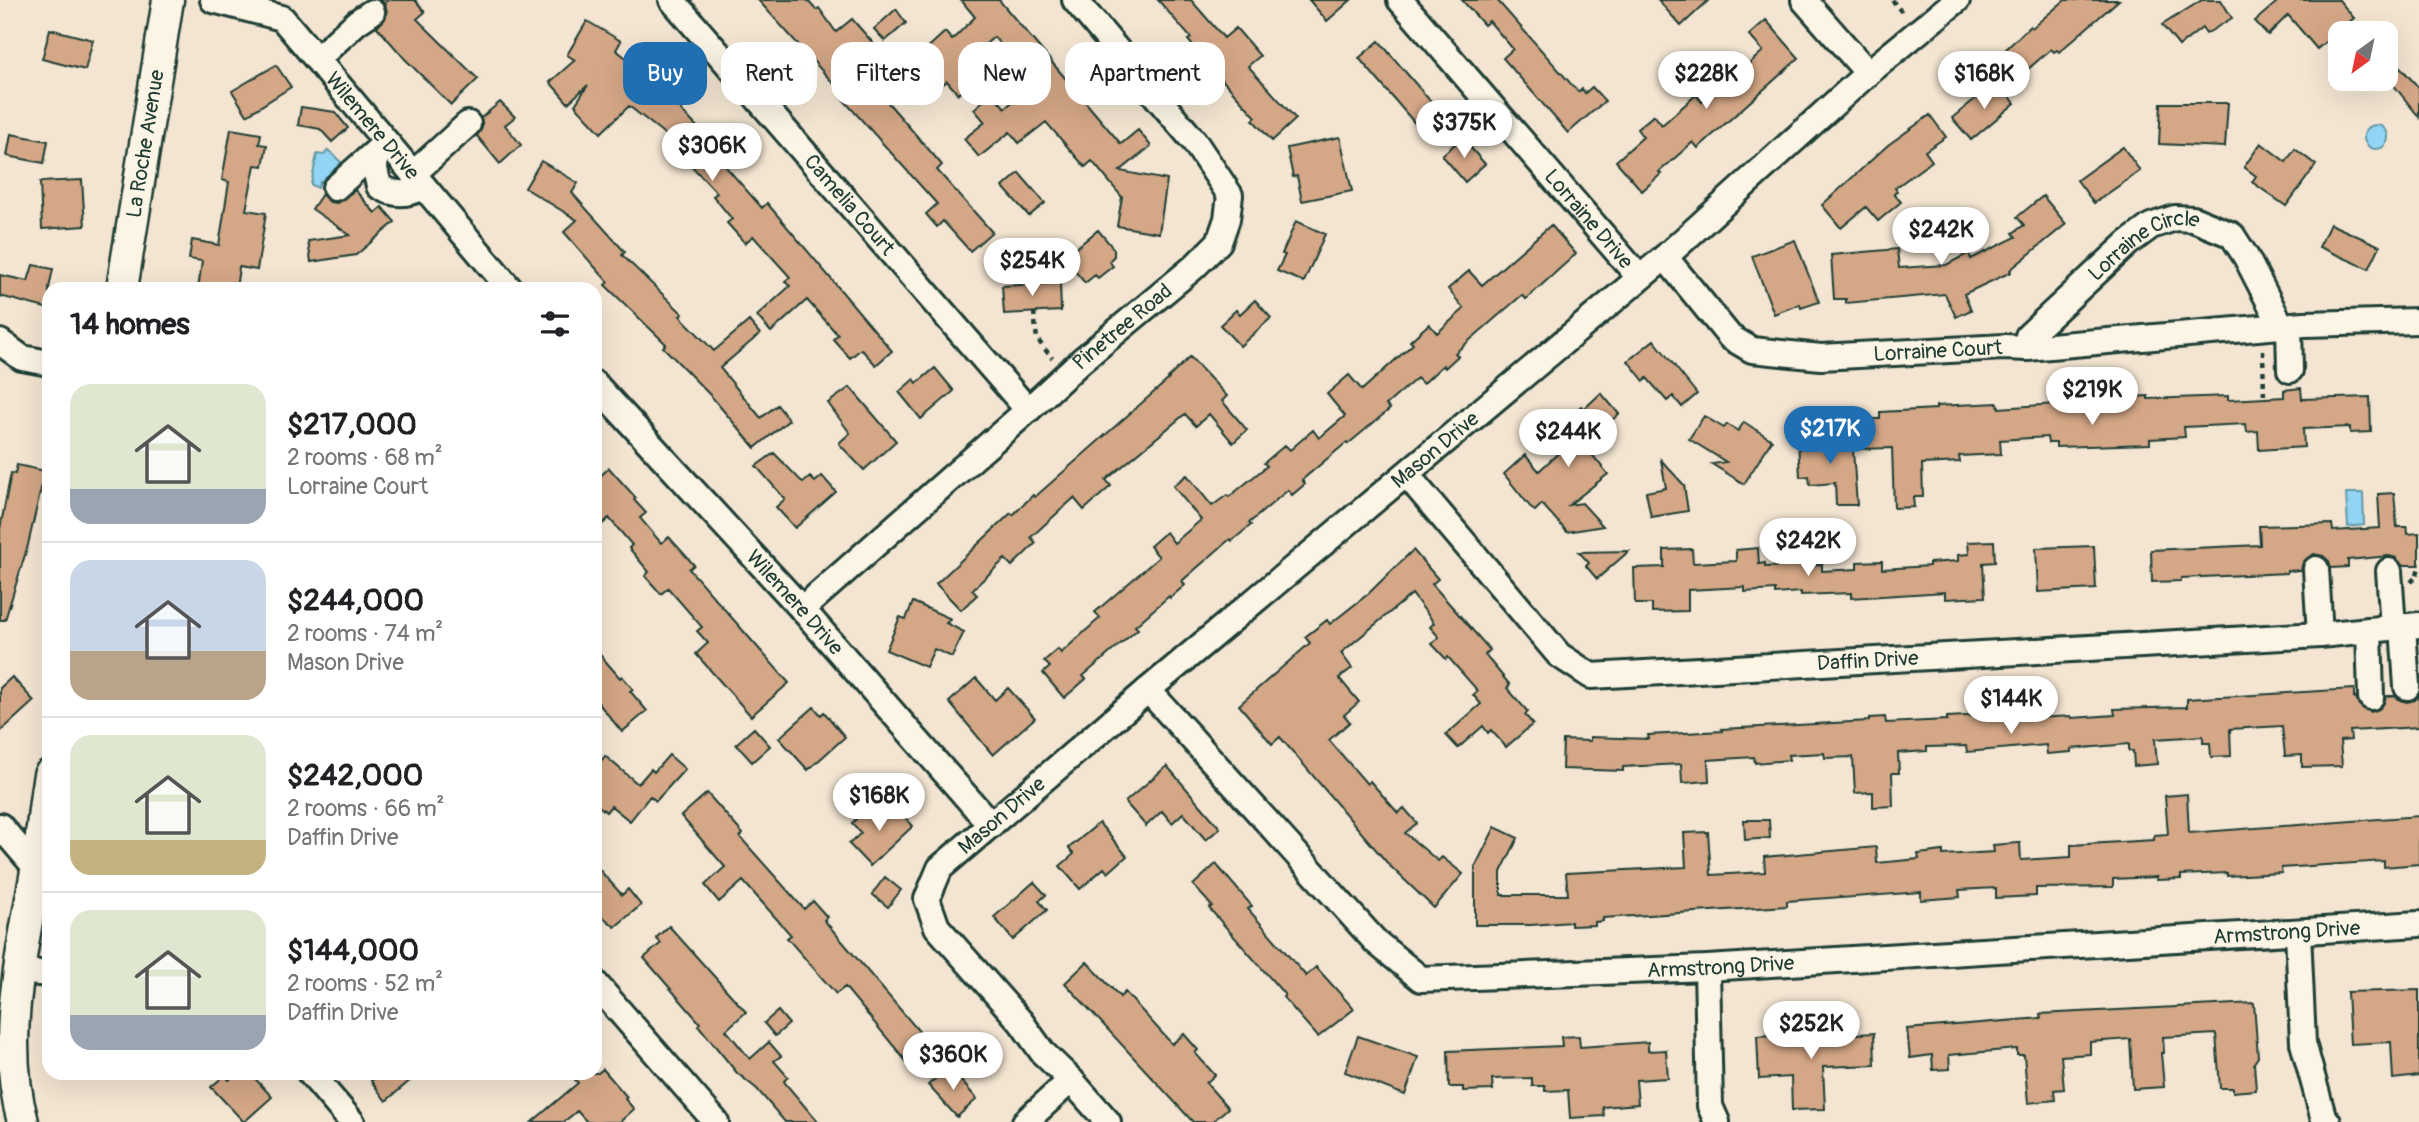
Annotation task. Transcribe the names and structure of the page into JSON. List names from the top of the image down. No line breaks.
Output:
{"streets":{"main road":["La Roche Avenue"],"street":["Wilemere Drive","Camelia Court","Lorraine Drive","Lorraine Circle","Pinetree Road","Lorraine Court","Mason Drive","Daffin Drive","Armstrong Drive"]},"crossings":[["Wilemere Drive","Pinetree Road"],["Wilemere Drive","Mason Drive"],["Camelia Court","Pinetree Road"],["Lorraine Drive","Mason Drive"],["Lorraine Circle","Lorraine Court"],["Lorraine Court","Mason Drive"],["Mason Drive","Daffin Drive"],["Mason Drive","Armstrong Drive"]],"north":"bottom left","page":{"chip":["Buy","Rent","Filters","New","Apartment"],"price":["$228K","$168K","$375K","$306K","$242K","$254K","$219K","$217K","$244K","$242K","$144K","$168K","$252K","$360K"],"heading":"14 homes","list":[{"name":"$217,000","note":"2 rooms · 68 m² · Lorraine Court"},{"name":"$244,000","note":"2 rooms · 74 m² · Mason Drive"},{"name":"$242,000","note":"2 rooms · 66 m² · Daffin Drive"},{"name":"$144,000","note":"2 rooms · 52 m² · Daffin Drive"}]}}
